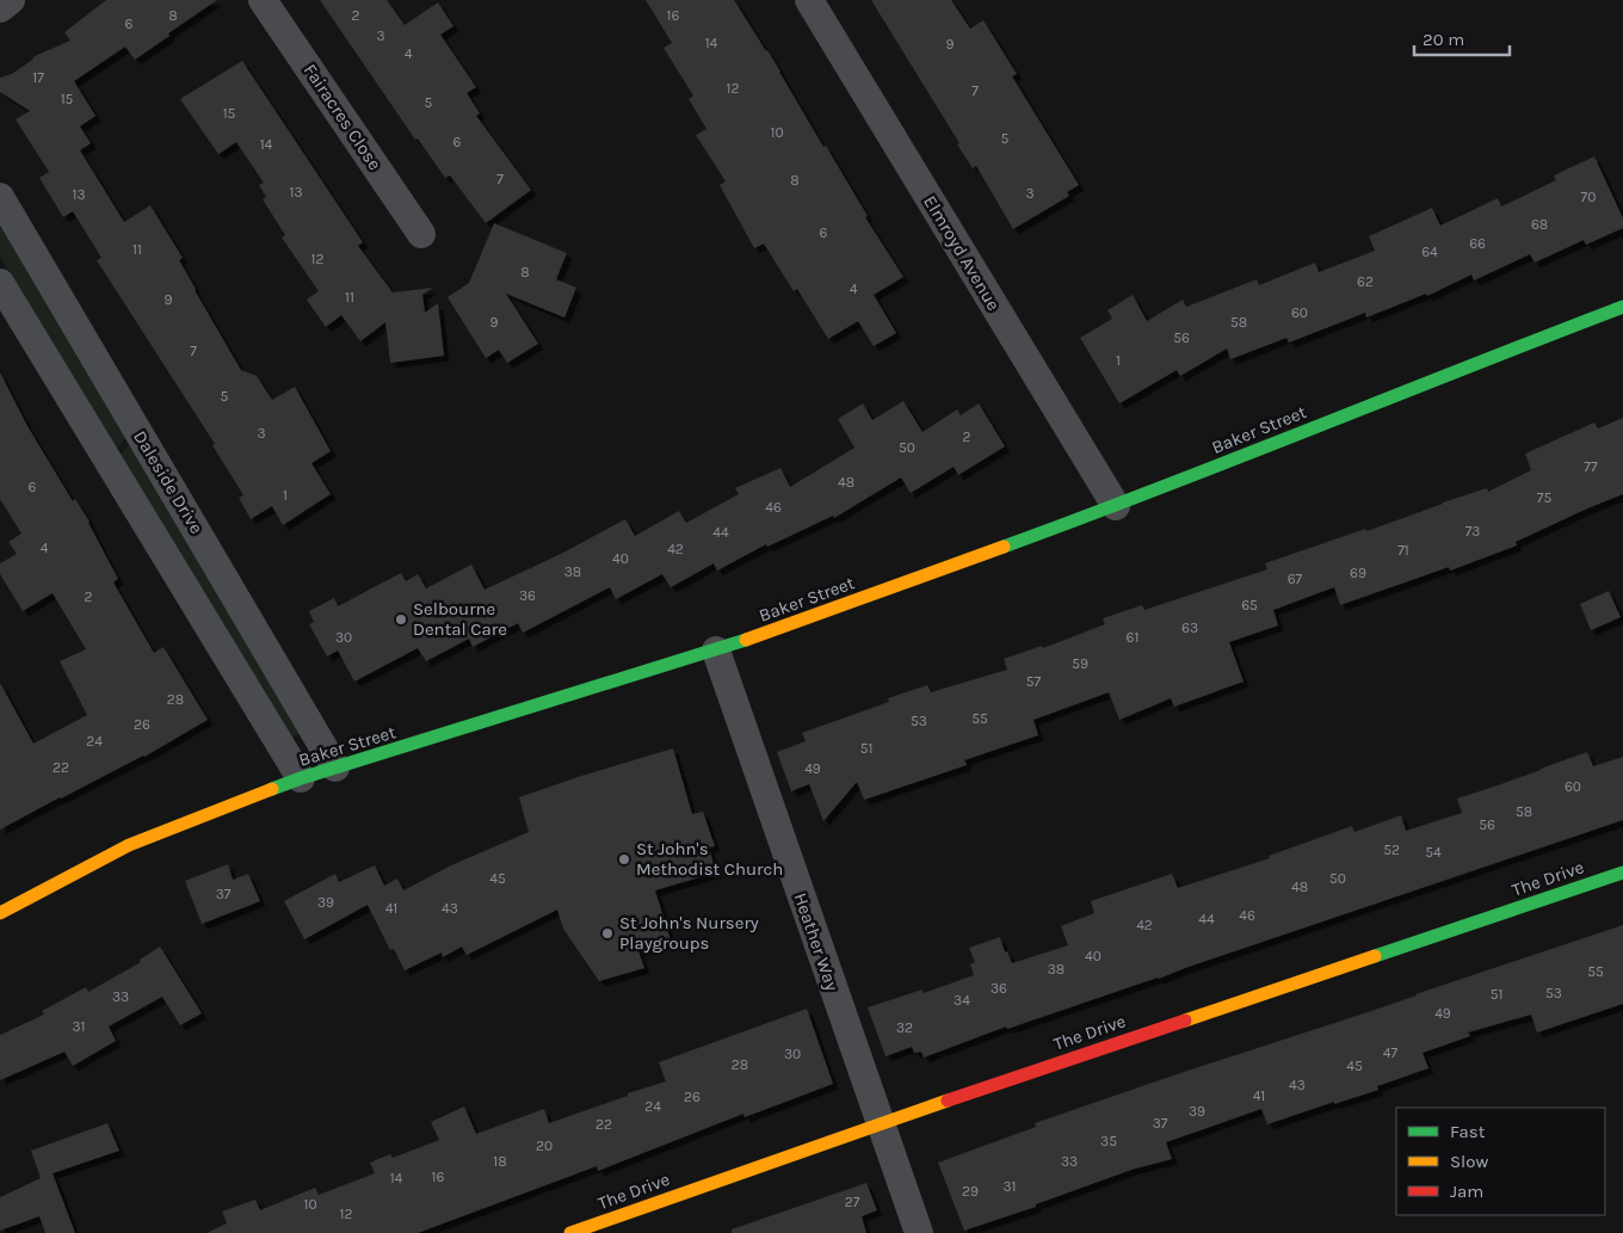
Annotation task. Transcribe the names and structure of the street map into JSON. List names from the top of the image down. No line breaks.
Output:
{"streets":{"street":["Fairacres Close","Elmroyd Avenue","Baker Street","Daleside Drive","The Drive","Heather Way"]},"crossings":[["Elmroyd Avenue","Baker Street"],["Baker Street","Daleside Drive"],["Baker Street","Heather Way"],["The Drive","Heather Way"]],"places":["Selbourne Dental Care","St John's Methodist Church","St John's Nursery Playgroups"],"house_numbers":["8","2","16","6","3","14","9","4","17","12","7","15","5","15","10","5","6","14","7","8","13","3","13","70","68","6","66","11","64","12","8","62","4","11","9","60","9","58","56","7","1","5","3","2","50","77","48","6","1","75","46","73","44","4","42","71","40","38","69","67","36","2","65","63","30","61","59","57","28","55","53","26","24","51","22","49","60","58","56","52","54","45","50","48","37","39","41","43","46","44","42","40","38","55","36","53","51","33","34","49","31","32","47","30","28","45","43","41","26","24","39","37","22","35","20","18","33","16","14","31","29","27","10","12"],"legend":["Fast","Slow","Jam"],"scale_bar":"20 m"}
